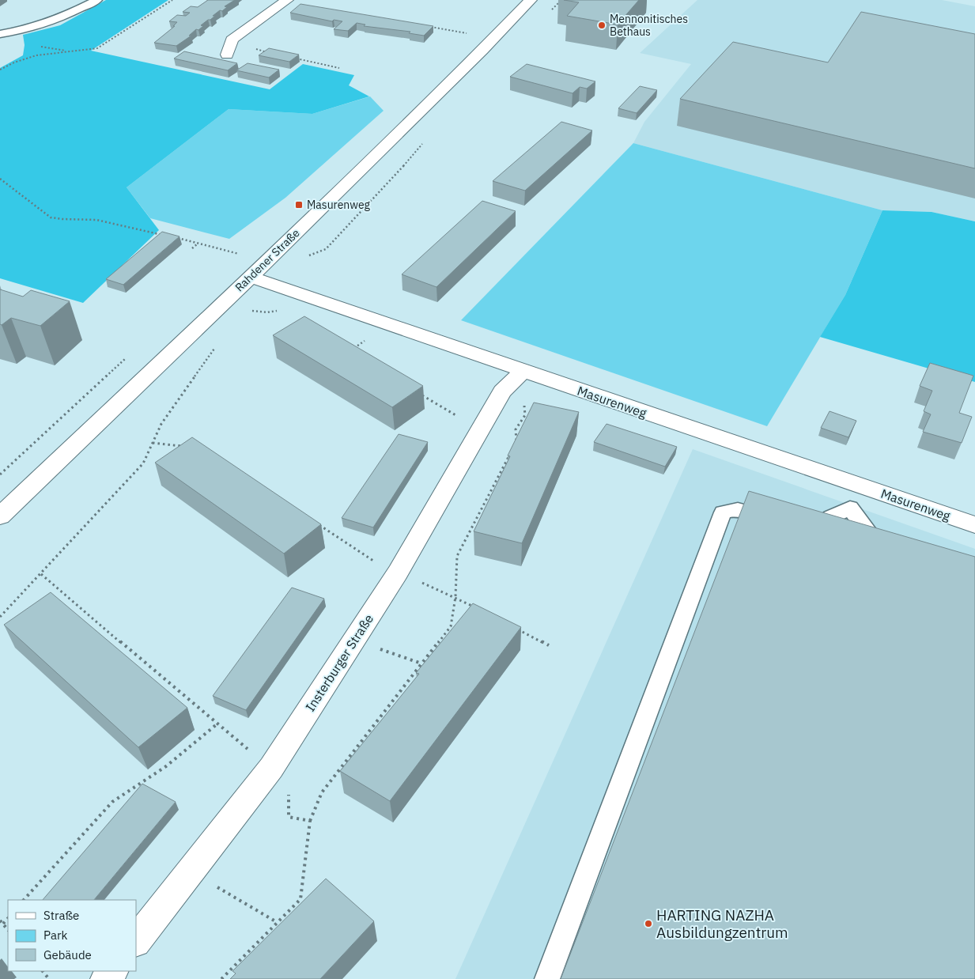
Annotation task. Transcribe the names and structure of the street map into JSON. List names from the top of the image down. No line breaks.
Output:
{"streets":{"street":["Rahdener Straße","Masurenweg","Insterburger Straße"]},"crossings":[["Rahdener Straße","Masurenweg"],["Masurenweg","Insterburger Straße"]],"places":{"other":["Mennonitisches Bethaus","HARTING NAZHA Ausbildungzentrum"],"transit":["Masurenweg"]},"legend":["Straße","Park","Gebäude"]}
